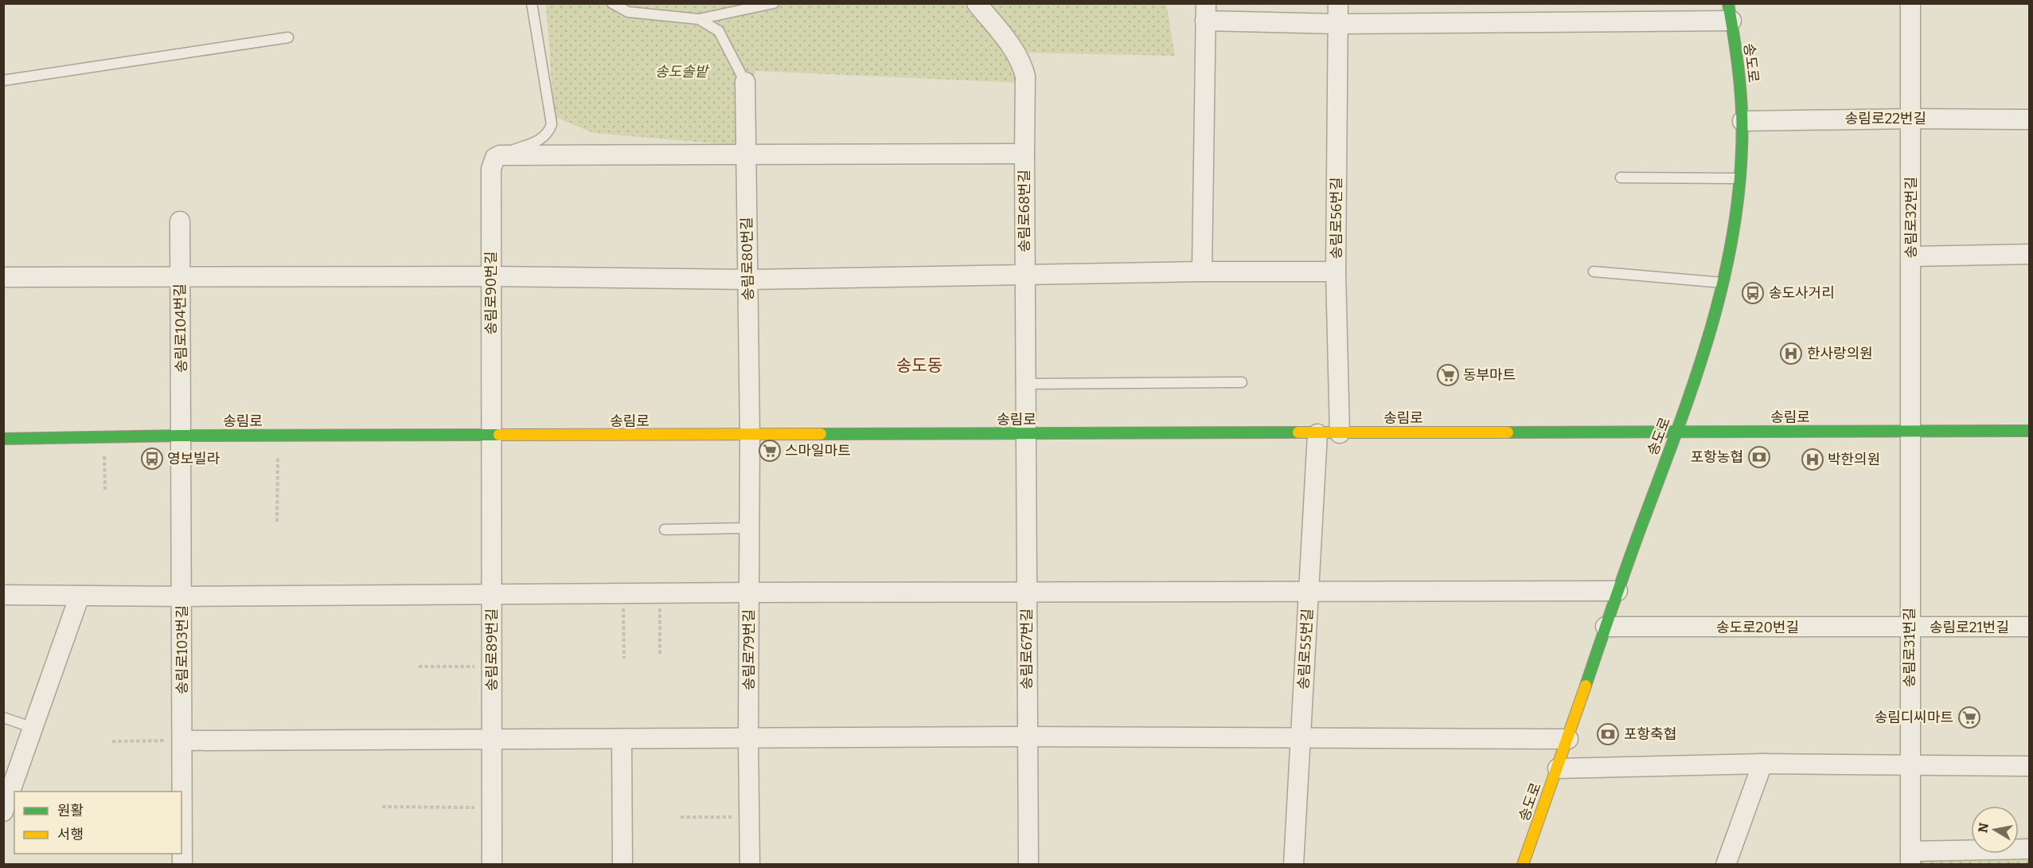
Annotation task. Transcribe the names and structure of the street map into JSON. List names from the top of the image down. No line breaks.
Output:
{"streets":{"street":["송도로","송림로22번길","송림로68번길","송림로32번길","송림로56번길","송림로80번길","송림로90번길","송림로104번길","송림로","송도로20번길","송림로21번길","송림로31번길","송림로67번길","송림로55번길","송림로103번길","송림로89번길","송림로79번길"]},"crossings":[["송도로","송림로22번길"],["송도로","송림로"],["송도로","송도로20번길"],["송림로22번길","송림로32번길"],["송림로68번길","송림로"],["송림로68번길","송림로67번길"],["송림로32번길","송림로"],["송림로32번길","송림로31번길"],["송림로56번길","송림로"],["송림로80번길","송림로"],["송림로80번길","송림로79번길"],["송림로90번길","송림로"],["송림로90번길","송림로89번길"],["송림로104번길","송림로"],["송림로104번길","송림로103번길"],["송림로","송림로31번길"],["송림로","송림로67번길"],["송림로","송림로55번길"],["송림로","송림로103번길"],["송림로","송림로89번길"],["송림로","송림로79번길"],["송도로20번길","송림로21번길"],["송도로20번길","송림로31번길"],["송림로21번길","송림로31번길"]],"districts":["송도동"],"parks":["송도솔밭"],"places":{"bus stop":["송도사거리","영보빌라"],"hospital":["한사랑의원","박한의원"],"supermarket":["동부마트","스마일마트","송림디씨마트"],"bank":["포항농협","포항축협"]},"legend":["원활","서행"],"north":"left"}
